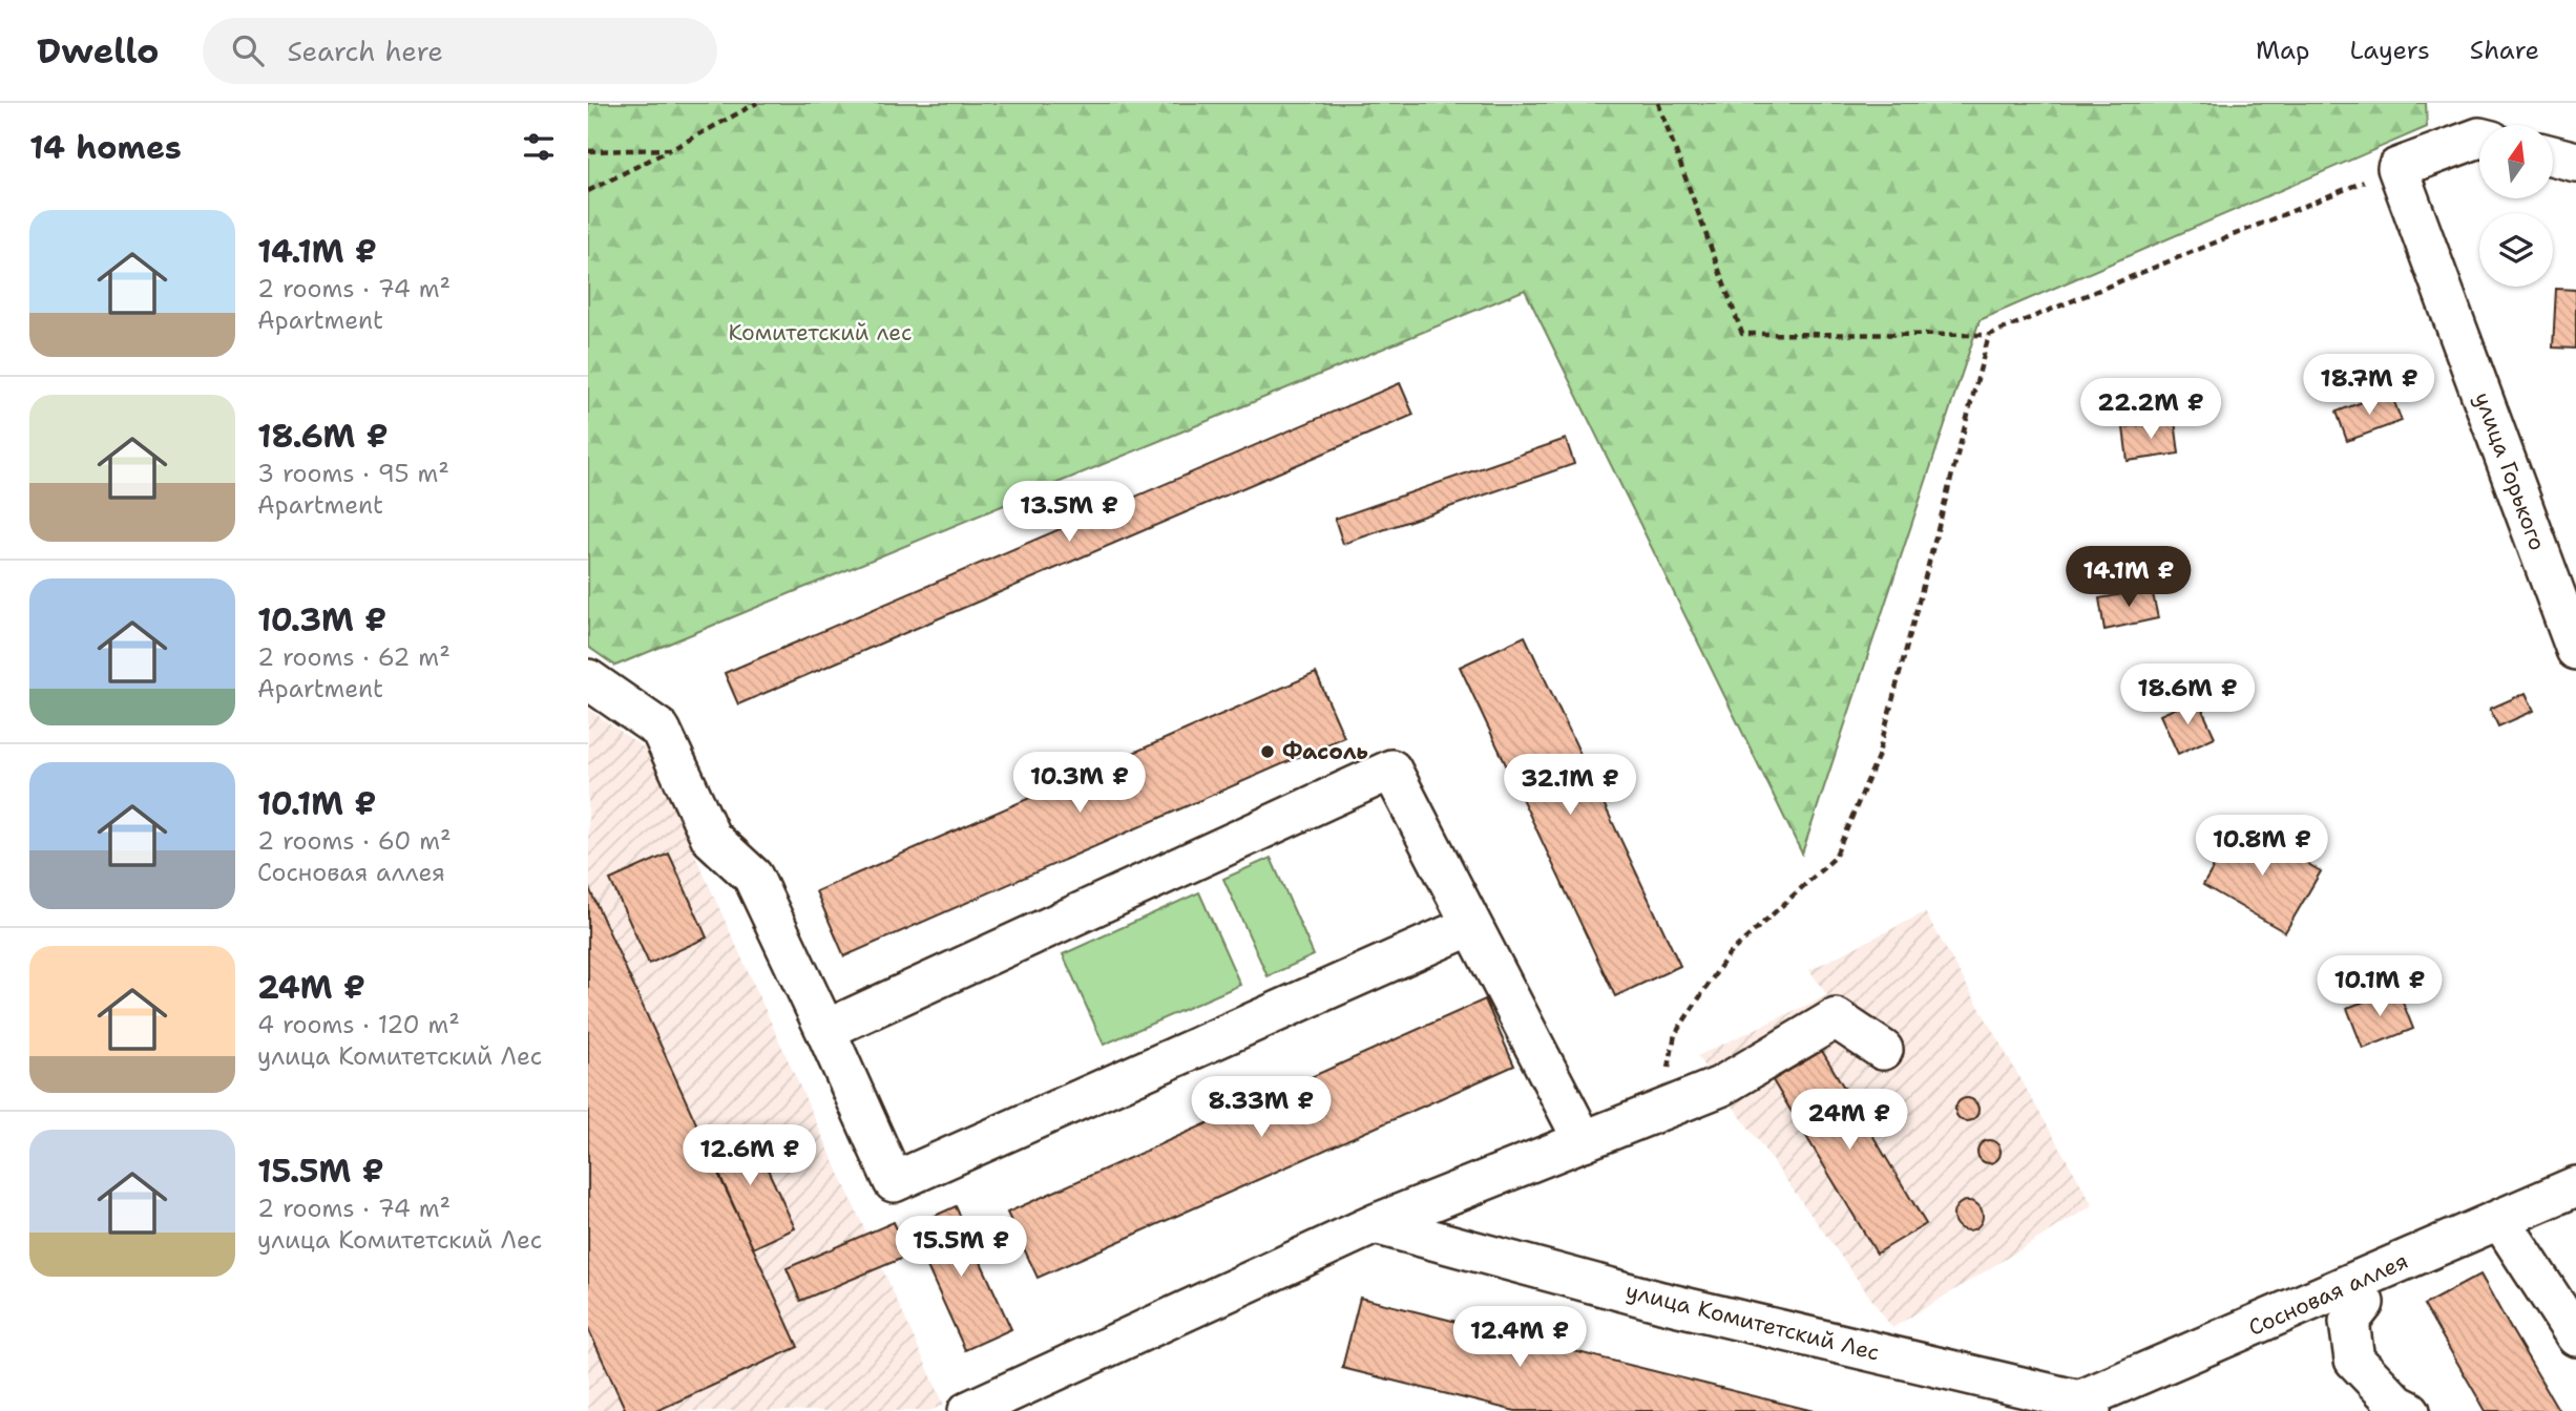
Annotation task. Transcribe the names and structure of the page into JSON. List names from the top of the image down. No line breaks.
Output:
{"streets":{"street":["улица Горького","Сосновая аллея","улица Комитетский Лес"]},"crossings":[["Сосновая аллея","улица Комитетский Лес"]],"parks":["Комитетский лес"],"places":["Фасоль"],"north":"top","page":{"header":"Dwello","search":"Search here","nav":["Map","Layers","Share"],"heading":"14 homes","list":[{"name":"14.1M ₽","note":"2 rooms · 74 m² · Apartment"},{"name":"18.6M ₽","note":"3 rooms · 95 m² · Apartment"},{"name":"10.3M ₽","note":"2 rooms · 62 m² · Apartment"},{"name":"10.1M ₽","note":"2 rooms · 60 m² · Сосновая аллея"},{"name":"24M ₽","note":"4 rooms · 120 m² · улица Комитетский Лес"},{"name":"15.5M ₽","note":"2 rooms · 74 m² · улица Комитетский Лес"}],"price":["18.7M ₽","22.2M ₽","13.5M ₽","14.1M ₽","18.6M ₽","10.3M ₽","32.1M ₽","10.8M ₽","10.1M ₽","8.33M ₽","24M ₽","12.6M ₽","15.5M ₽","12.4M ₽"]}}
